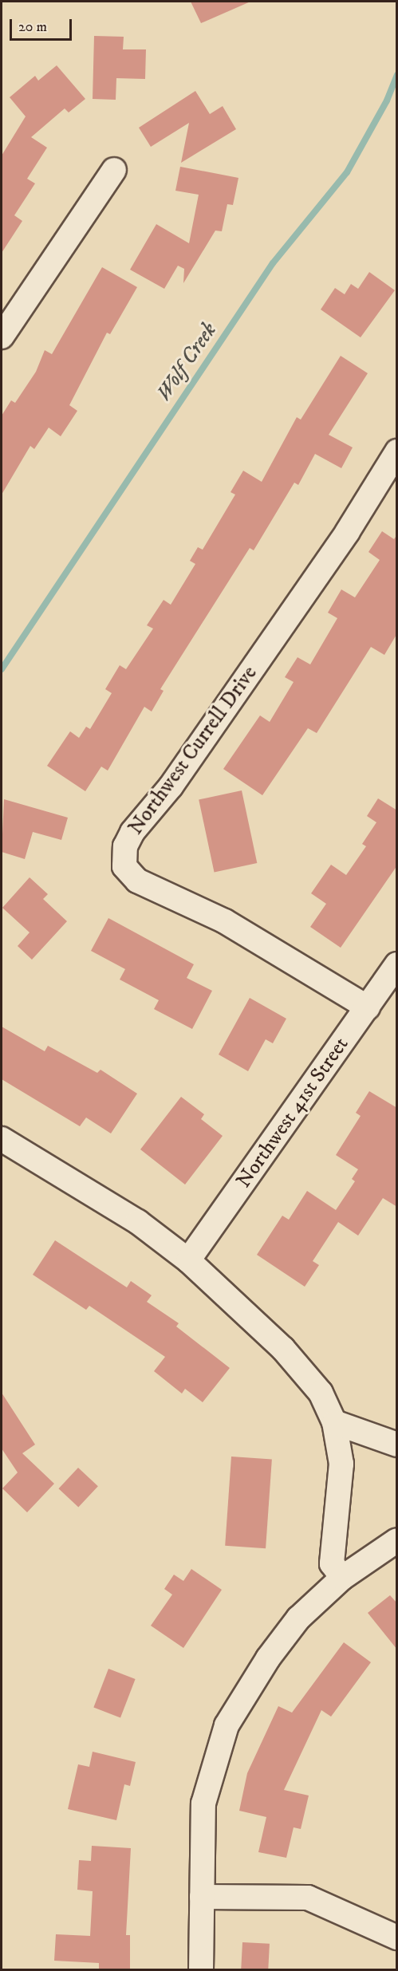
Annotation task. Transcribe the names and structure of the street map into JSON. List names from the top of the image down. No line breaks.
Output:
{"streets":{"street":["Northwest Currell Drive","Northwest 41st Street"]},"crossings":[["Northwest Currell Drive","Northwest 41st Street"]],"water":["Wolf Creek"],"scale_bar":"20 m"}
